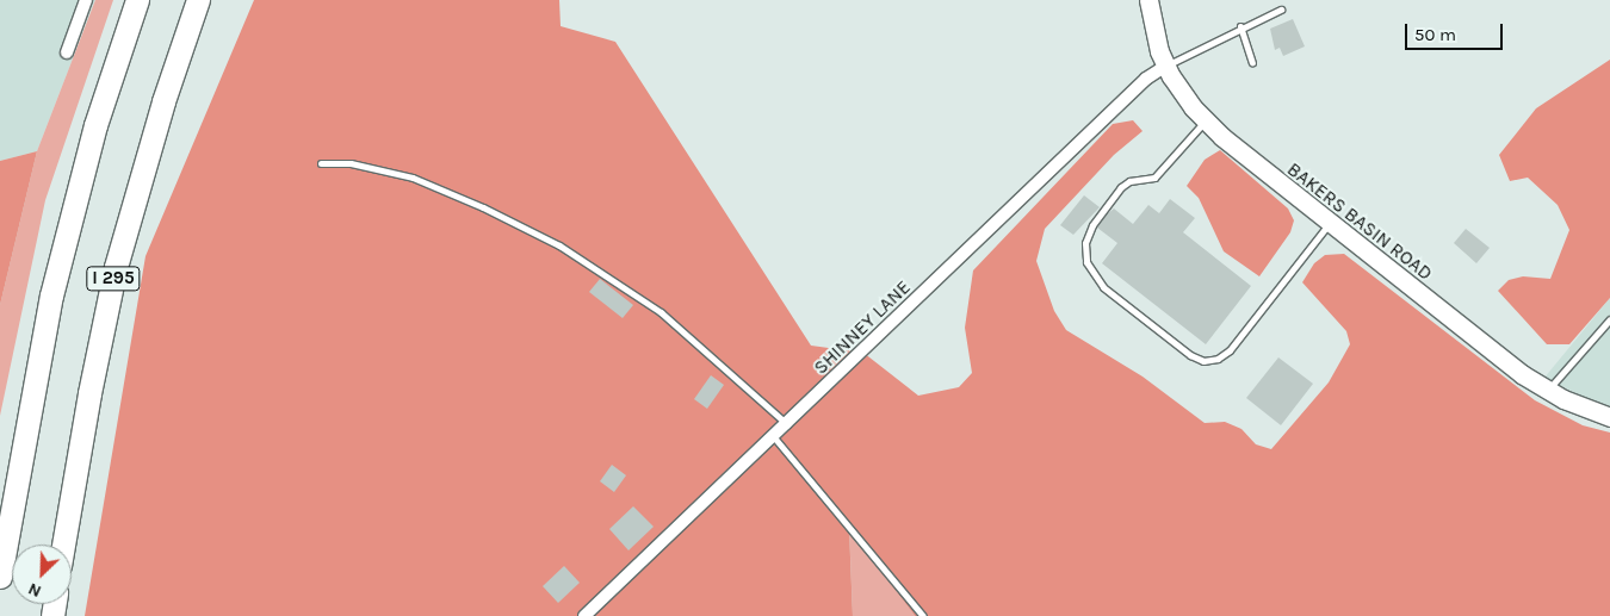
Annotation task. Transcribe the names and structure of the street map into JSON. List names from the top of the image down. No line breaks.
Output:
{"streets":{"highway":["I 295"],"main road":["BAKERS BASIN ROAD"],"street":["SHINNEY LANE"]},"crossings":[["BAKERS BASIN ROAD","SHINNEY LANE"]],"scale_bar":"50 m","north":"bottom left"}
